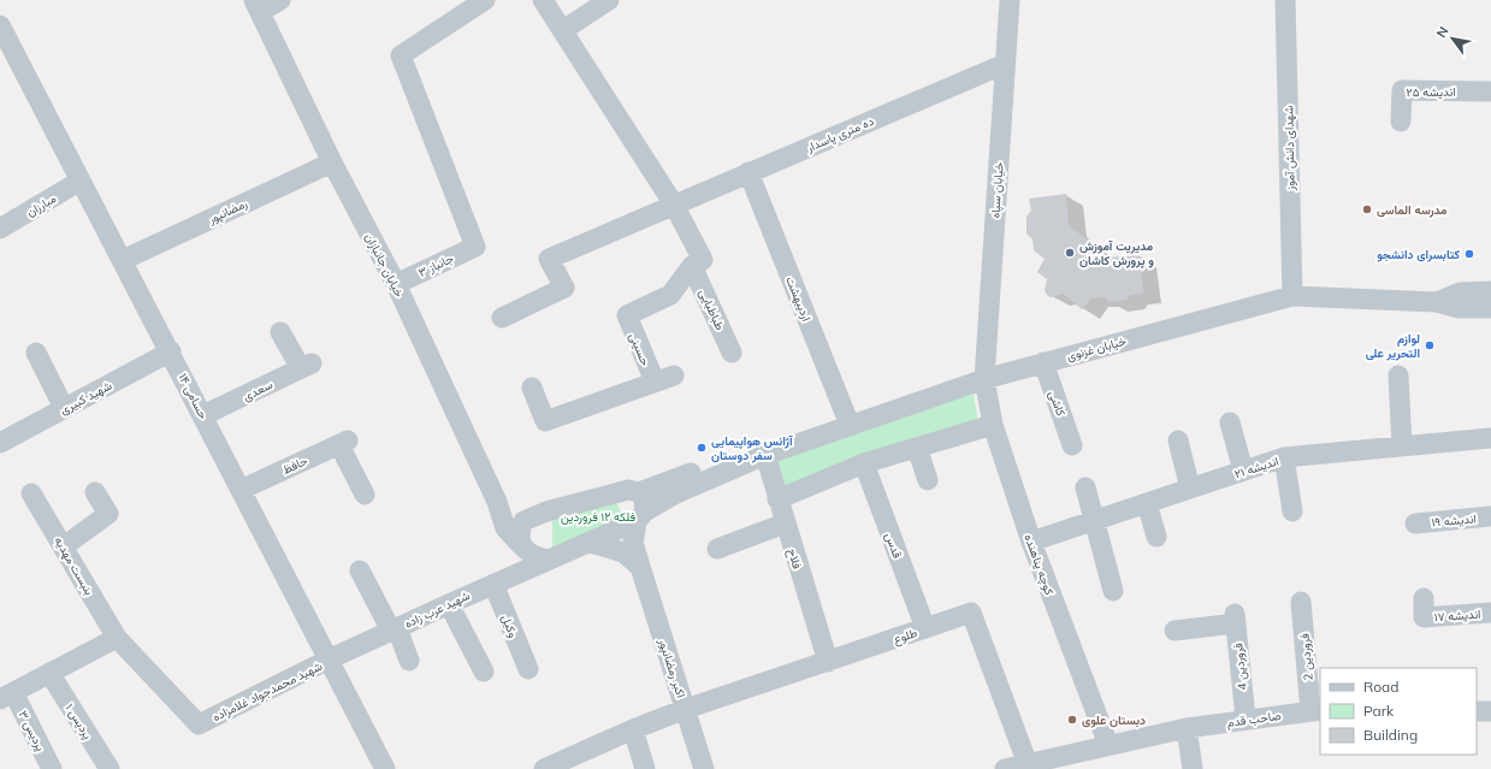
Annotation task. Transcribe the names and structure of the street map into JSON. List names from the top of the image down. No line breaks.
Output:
{"streets":{"street":["اندیشه ۲۵","ده متری پاسدار","شهدای دانش آموز","خیابان سپاه","مبارزان","رمضانپور","خیابان جانبازان","جانباز ۳","اردیبهشت","طباطبایی","خیابان غزنوی","حسینی","سعدی","حسامی ۱۴","شهید کبیری","کاشی","حافظ","اندیشه ۲۱","اندیشه ۱۹","قدس","فلاح","کوچه پناهنده","بنبست مهدیه","شهید عرب زاده","اندیشه ۱۷","وکیل","طلوع","فروردین 2","فروردین 4","اکبر رمضانپور","شهید محمدجواد غلامزاده","صاحب قدم","پردیس ۱","پردیس ۳"]},"crossings":[["ده متری پاسدار","خیابان سپاه"],["ده متری پاسدار","اردیبهشت"],["شهدای دانش آموز","خیابان غزنوی"],["خیابان سپاه","خیابان غزنوی"],["خیابان سپاه","کوچه پناهنده"],["مبارزان","حسامی ۱۴"],["رمضانپور","خیابان جانبازان"],["رمضانپور","حسامی ۱۴"],["خیابان جانبازان","جانباز ۳"],["اردیبهشت","خیابان غزنوی"],["طباطبایی","حسینی"],["خیابان غزنوی","کاشی"],["خیابان غزنوی","فلاح"],["خیابان غزنوی","کوچه پناهنده"],["خیابان غزنوی","شهید عرب زاده"],["خیابان غزنوی","اکبر رمضانپور"],["سعدی","حسامی ۱۴"],["حسامی ۱۴","شهید کبیری"],["حسامی ۱۴","حافظ"],["حسامی ۱۴","شهید عرب زاده"],["حسامی ۱۴","شهید محمدجواد غلامزاده"],["اندیشه ۲۱","کوچه پناهنده"],["قدس","طلوع"],["فلاح","طلوع"],["کوچه پناهنده","صاحب قدم"],["بنبست مهدیه","شهید محمدجواد غلامزاده"],["شهید عرب زاده","وکیل"],["شهید عرب زاده","اکبر رمضانپور"],["شهید عرب زاده","شهید محمدجواد غلامزاده"],["طلوع","اکبر رمضانپور"],["طلوع","صاحب قدم"],["فروردین 2","صاحب قدم"],["فروردین 4","صاحب قدم"]],"parks":["فلکه ۱۲ فروردین"],"places":["مدرسه الماسی","مدیریت آموزش و پرورش کاشان","کتابسرای دانشجو","لوازم التحریر علی","آژانس هواپیمایی سفر دوستان","دبستان علوی"],"legend":["Road","Park","Building"],"north":"top left"}
